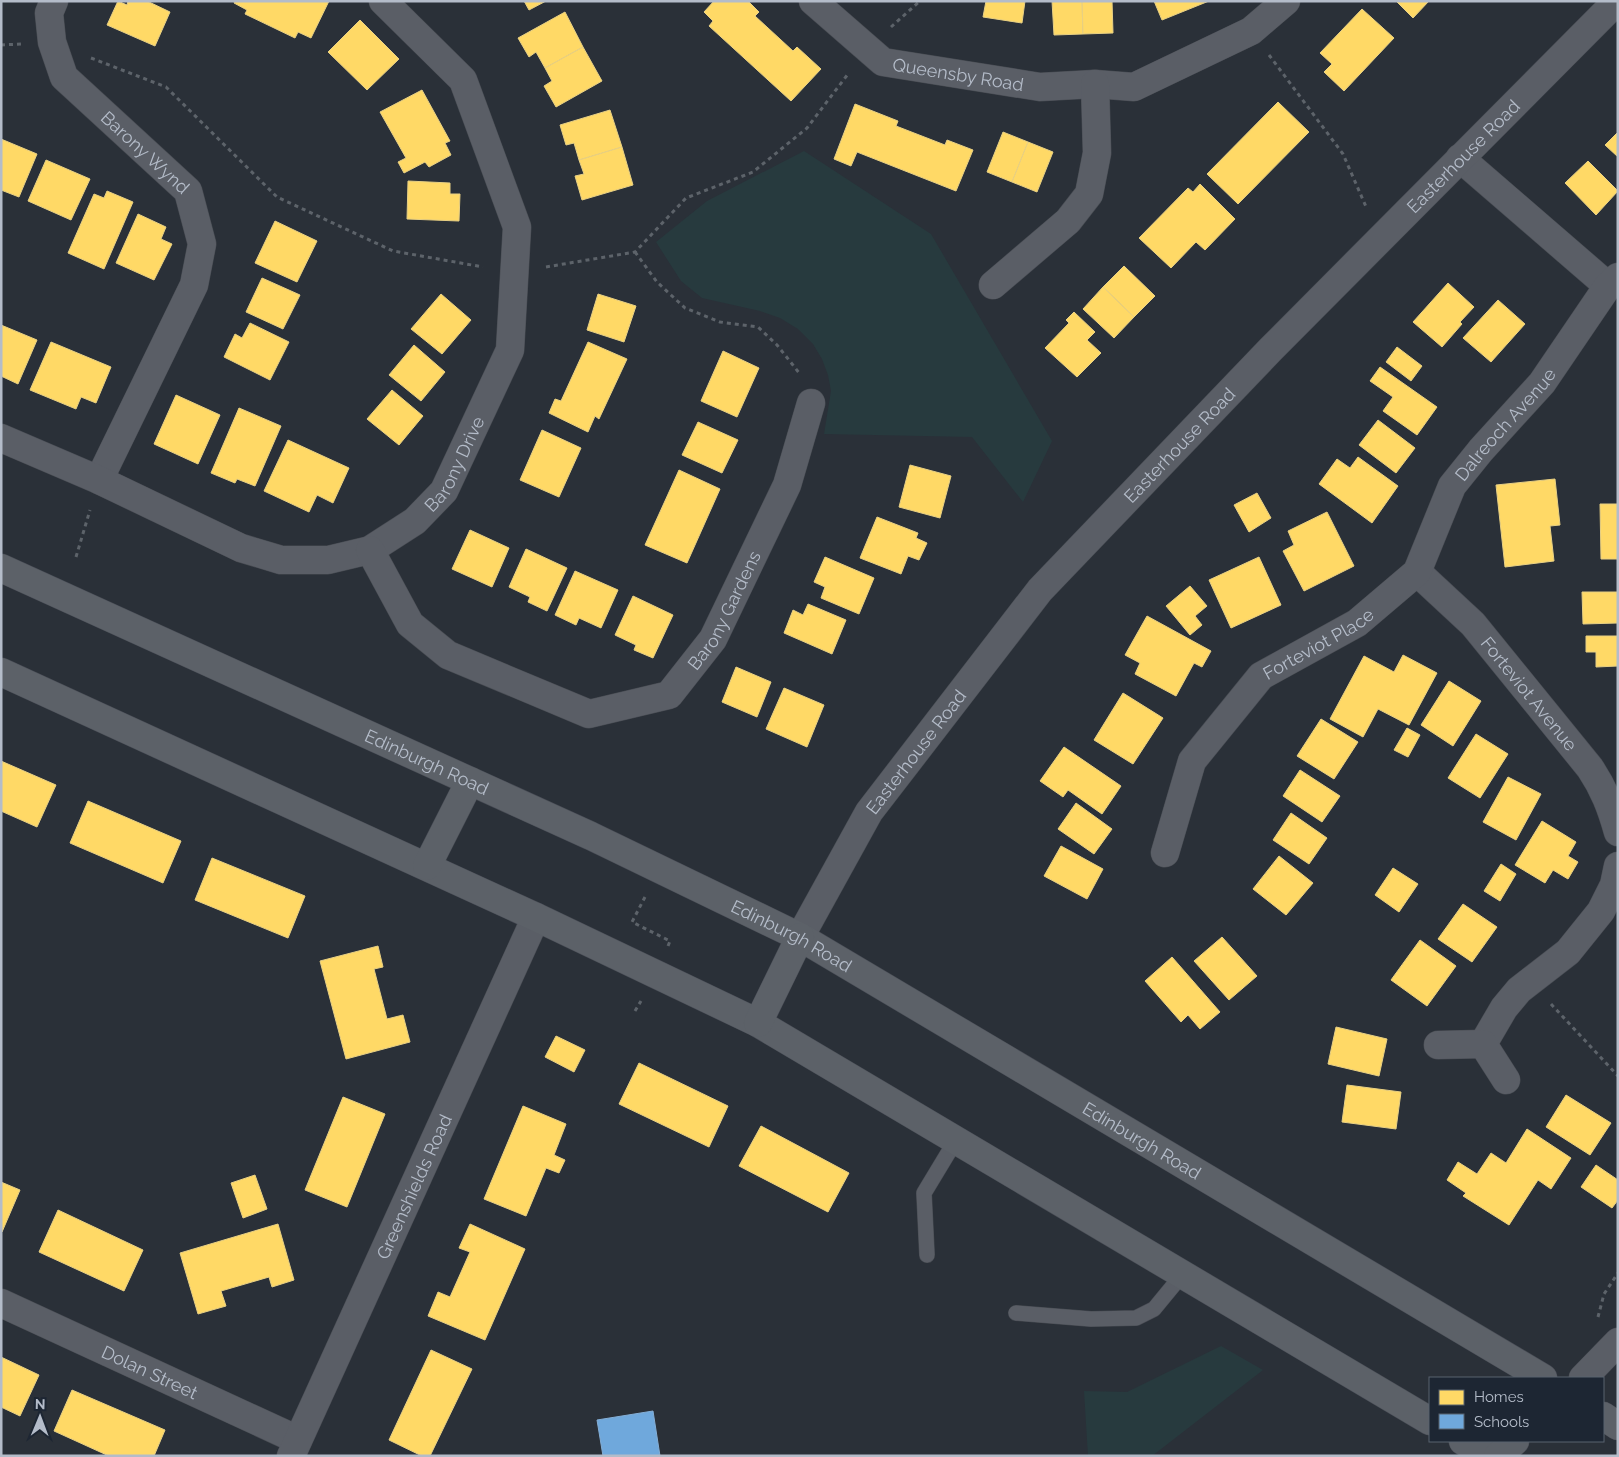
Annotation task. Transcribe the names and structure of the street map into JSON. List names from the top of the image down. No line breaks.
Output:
{"streets":{"main road":["Edinburgh Road"],"street":["Queensby Road","Barony Wynd","Easterhouse Road","Dalreoch Avenue","Barony Drive","Barony Gardens","Forteviot Place","Forteviot Avenue","Greenshields Road","Dolan Street"]},"crossings":[["Barony Wynd","Barony Drive"],["Easterhouse Road","Dalreoch Avenue"],["Easterhouse Road","Edinburgh Road"],["Dalreoch Avenue","Forteviot Place"],["Dalreoch Avenue","Forteviot Avenue"],["Barony Drive","Barony Gardens"],["Forteviot Place","Forteviot Avenue"],["Greenshields Road","Dolan Street"]],"legend":["Homes","Schools"],"north":"top"}
